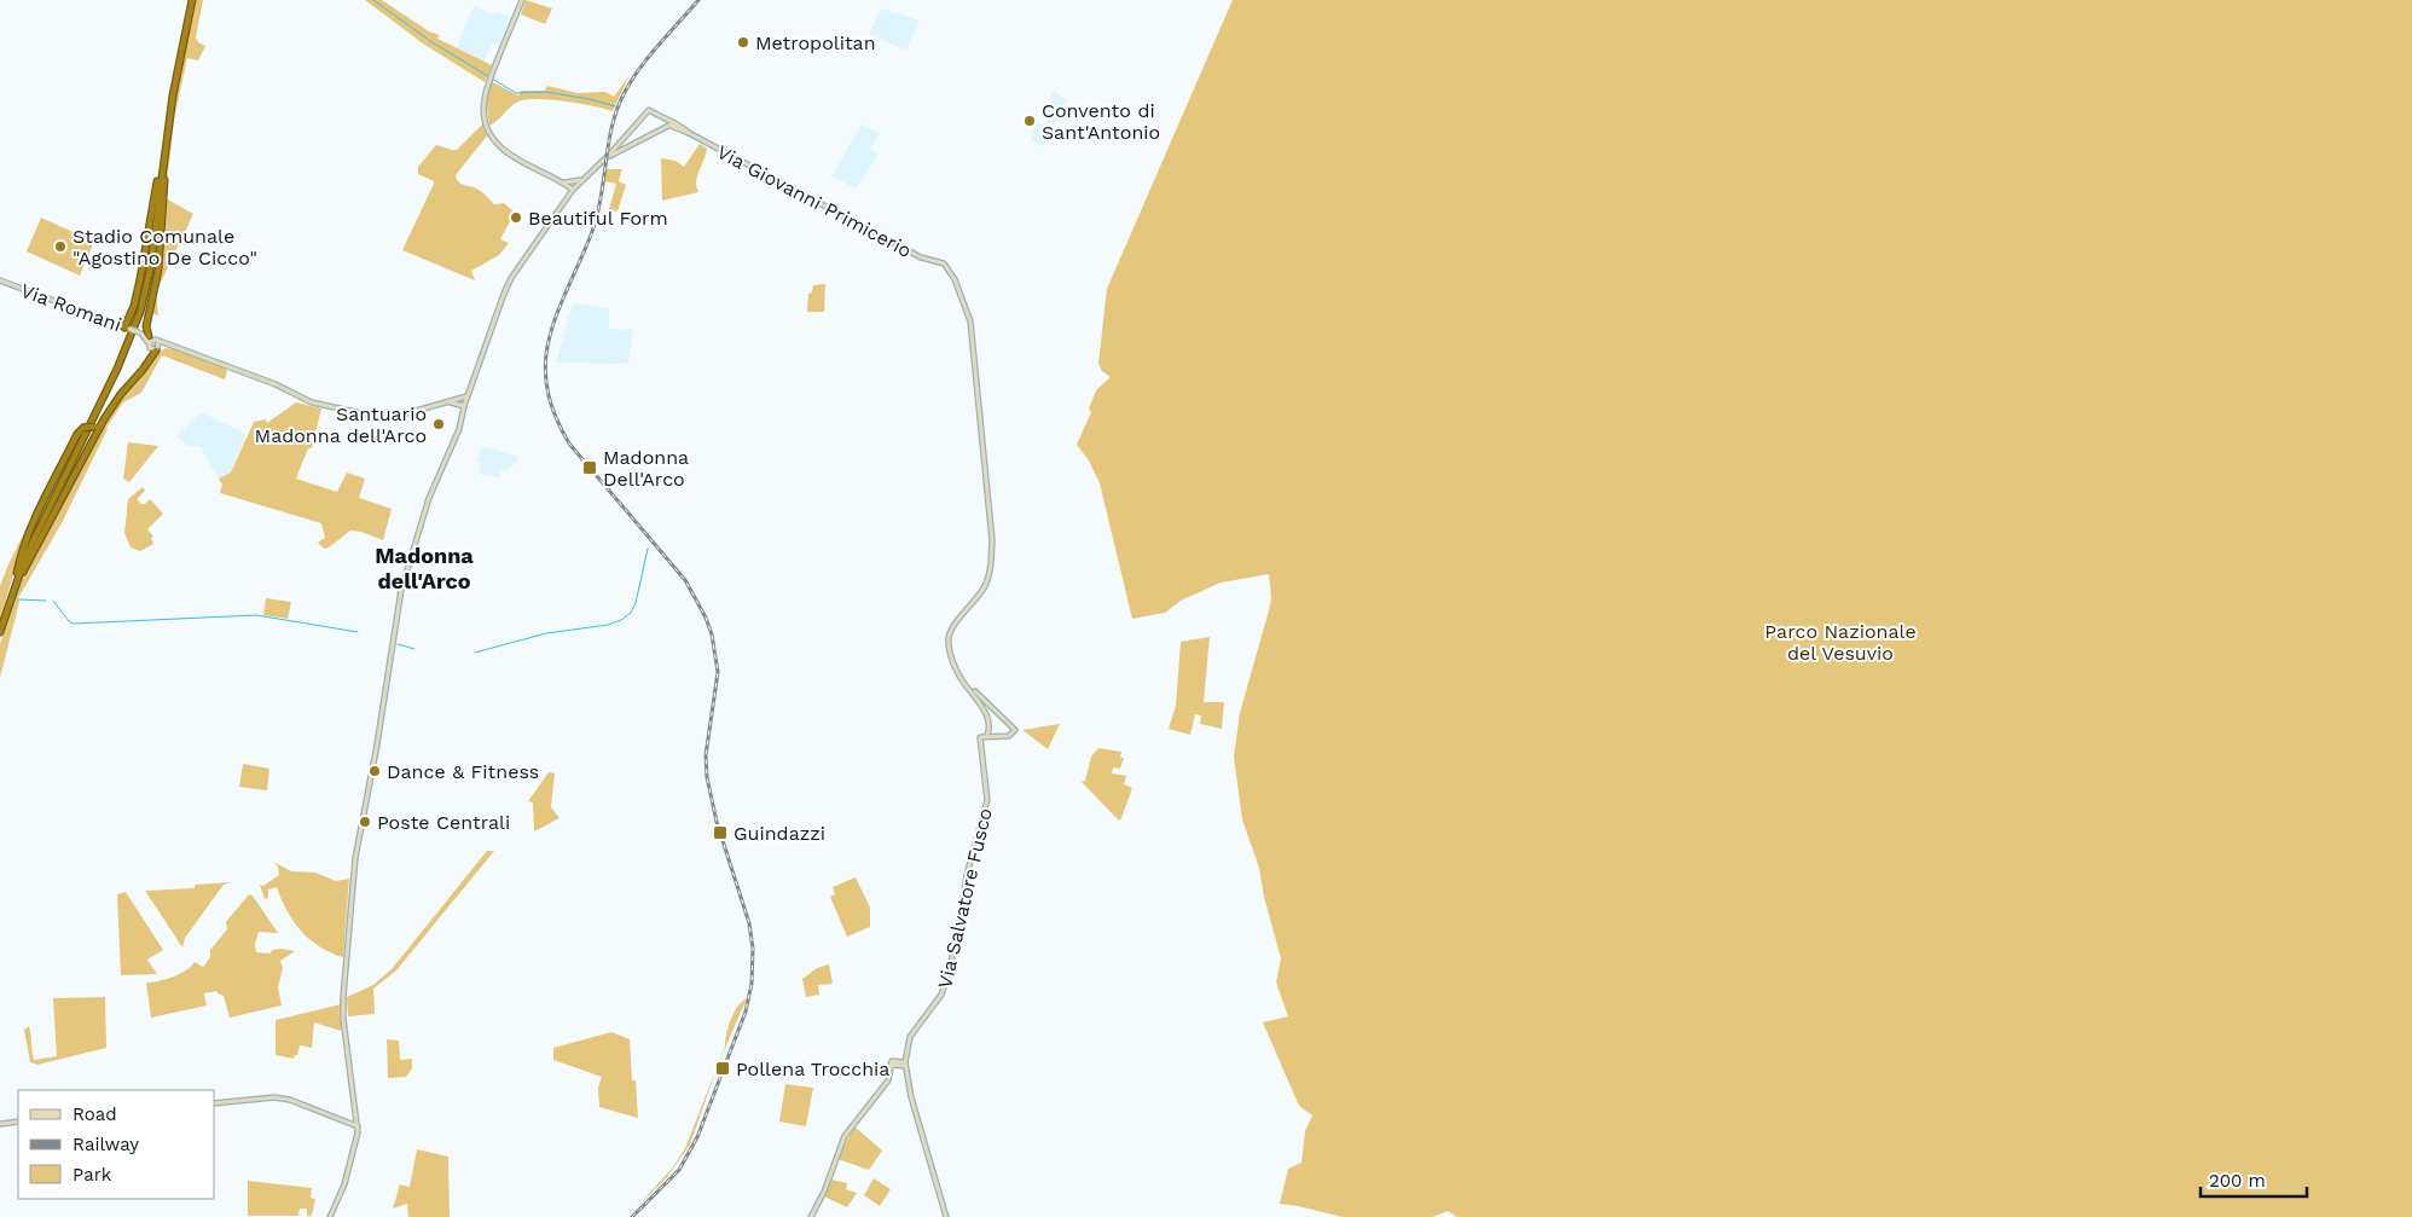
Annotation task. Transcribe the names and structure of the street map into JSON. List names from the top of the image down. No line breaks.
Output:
{"streets":{"street":["Via Giovanni Primicerio","Via Romani","Via Salvatore Fusco"]},"districts":["Madonna dell'Arco"],"parks":["Parco Nazionale del Vesuvio"],"places":{"other":["Metropolitan","Convento di Sant'Antonio","Beautiful Form","Stadio Comunale \"Agostino De Cicco\"","Santuario Madonna dell'Arco","Dance & Fitness","Poste Centrali"],"transit":["Madonna Dell'Arco","Guindazzi","Pollena Trocchia"]},"legend":["Road","Railway","Park"],"scale_bar":"200 m"}
